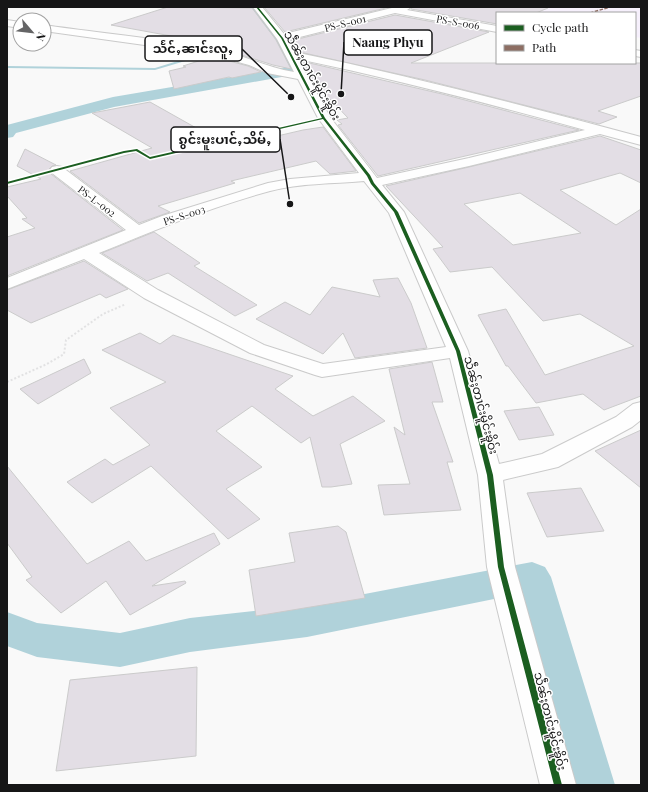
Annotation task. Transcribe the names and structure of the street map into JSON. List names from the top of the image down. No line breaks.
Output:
{"streets":{"street":["PS-S-006","PS-S-001","သဵၼ်ႈတၢင်းမိူင်းၶိူဝ်း","PS-L-002","PS-S-003"]},"crossings":[["PS-S-006","PS-S-001"],["PS-S-001","သဵၼ်ႈတၢင်းမိူင်းၶိူဝ်း"],["သဵၼ်ႈတၢင်းမိူင်းၶိူဝ်း","PS-S-003"],["PS-L-002","PS-S-003"]],"places":["Naang Phyu","သႅင်ႇၼၢင်းလူႇ","ၵွင်းမူးပၢင်ႇသိမ်ႇ"],"legend":["Cycle path","Path"],"north":"bottom right"}
